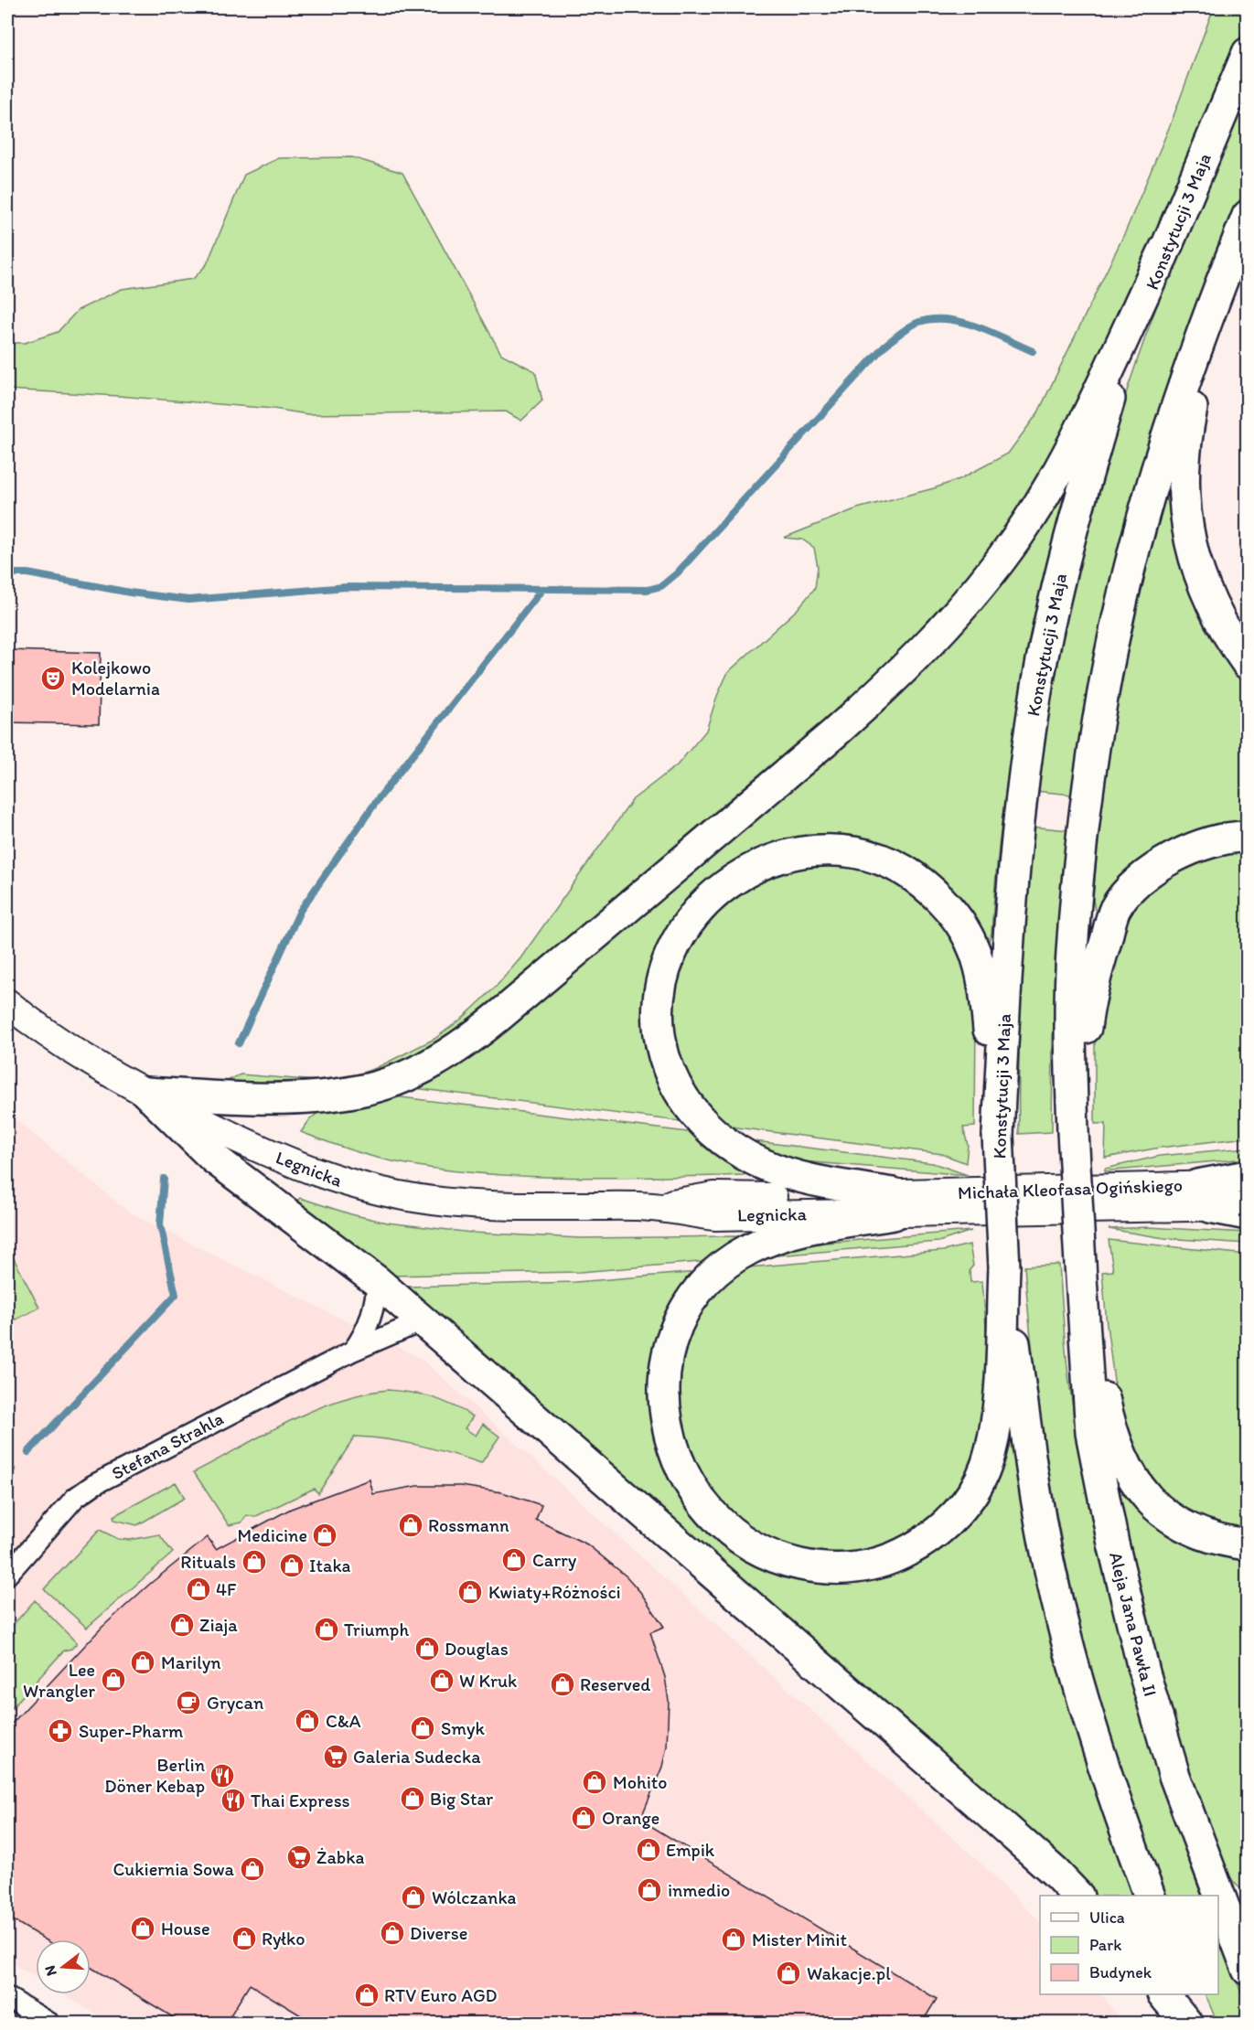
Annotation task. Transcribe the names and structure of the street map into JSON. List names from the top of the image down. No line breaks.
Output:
{"streets":{"main road":["Konstytucji 3 Maja","Legnicka","Michała Kleofasa Ogińskiego","Aleja Jana Pawła II"],"street":["Stefana Strahla"]},"crossings":[["Legnicka","Michała Kleofasa Ogińskiego"]],"places":{"theatre":["Kolejkowo Modelarnia"],"shop":["Rossmann","Medicine","Carry","Rituals","Itaka","4F","Kwiaty+Różności","Ziaja","Triumph","Douglas","Marilyn","Lee Wrangler","W Kruk","Reserved","C&A","Smyk","Mohito","Big Star","Orange","Empik","Cukiernia Sowa","inmedio","Wólczanka","House","Diverse","Ryłko","Mister Minit","Wakacje.pl","RTV Euro AGD"],"cafe":["Grycan"],"pharmacy":["Super-Pharm"],"supermarket":["Galeria Sudecka","Żabka"],"restaurant":["Berlin Döner Kebap","Thai Express"]},"legend":["Ulica","Park","Budynek"],"north":"left"}
